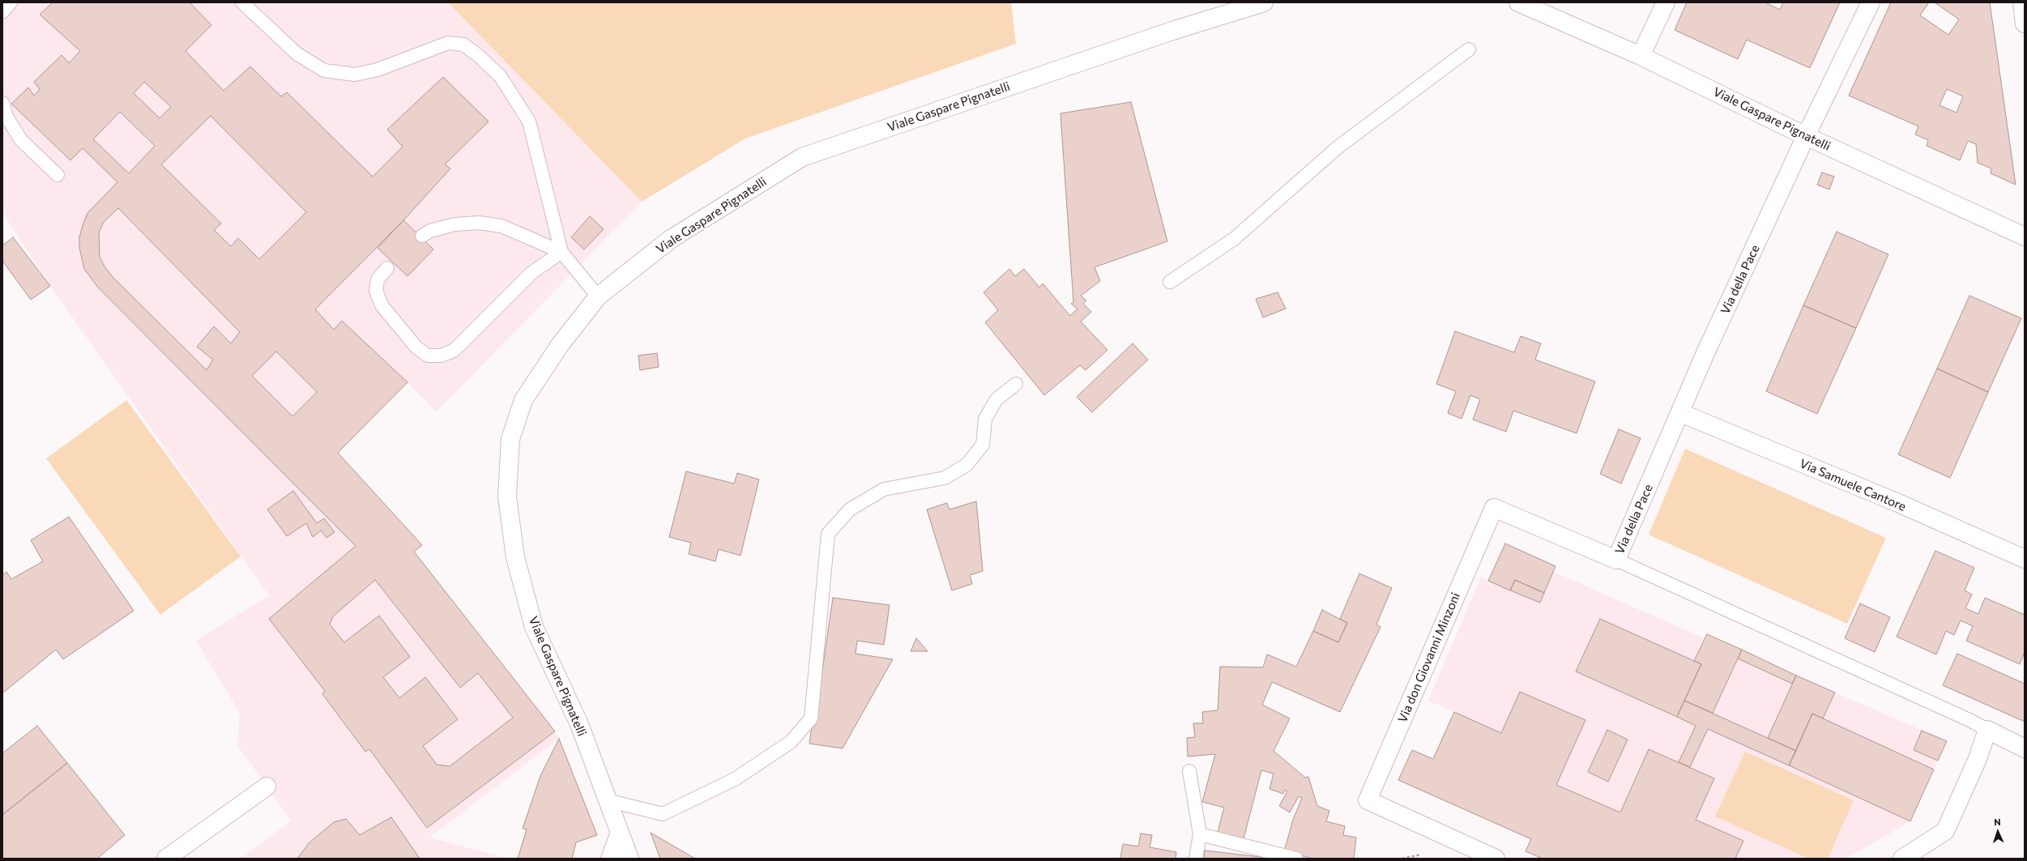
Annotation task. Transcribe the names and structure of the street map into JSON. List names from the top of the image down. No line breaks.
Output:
{"streets":{"street":["Viale Gaspare Pignatelli","Via della Pace","Via Samuele Cantore","Via don Giovanni Minzoni"]},"crossings":[["Viale Gaspare Pignatelli","Via della Pace"],["Via della Pace","Via Samuele Cantore"],["Via della Pace","Via don Giovanni Minzoni"]],"north":"top"}
